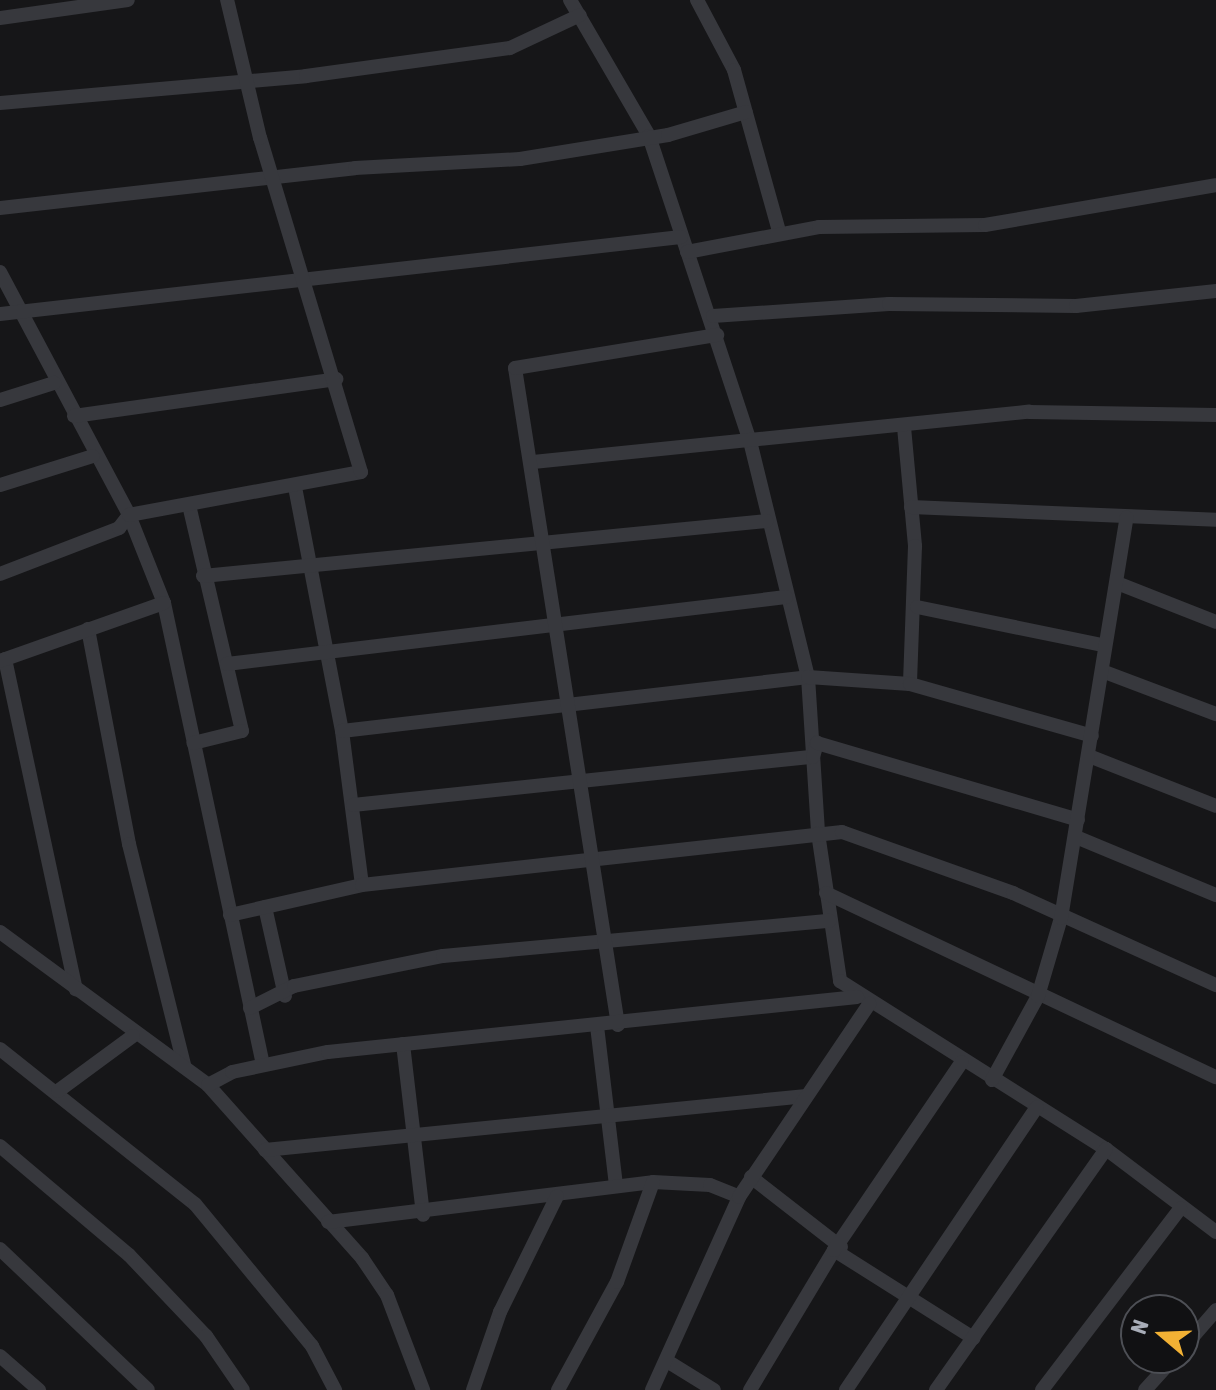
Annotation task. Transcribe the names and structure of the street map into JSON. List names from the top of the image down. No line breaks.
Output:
{"north":"left"}
